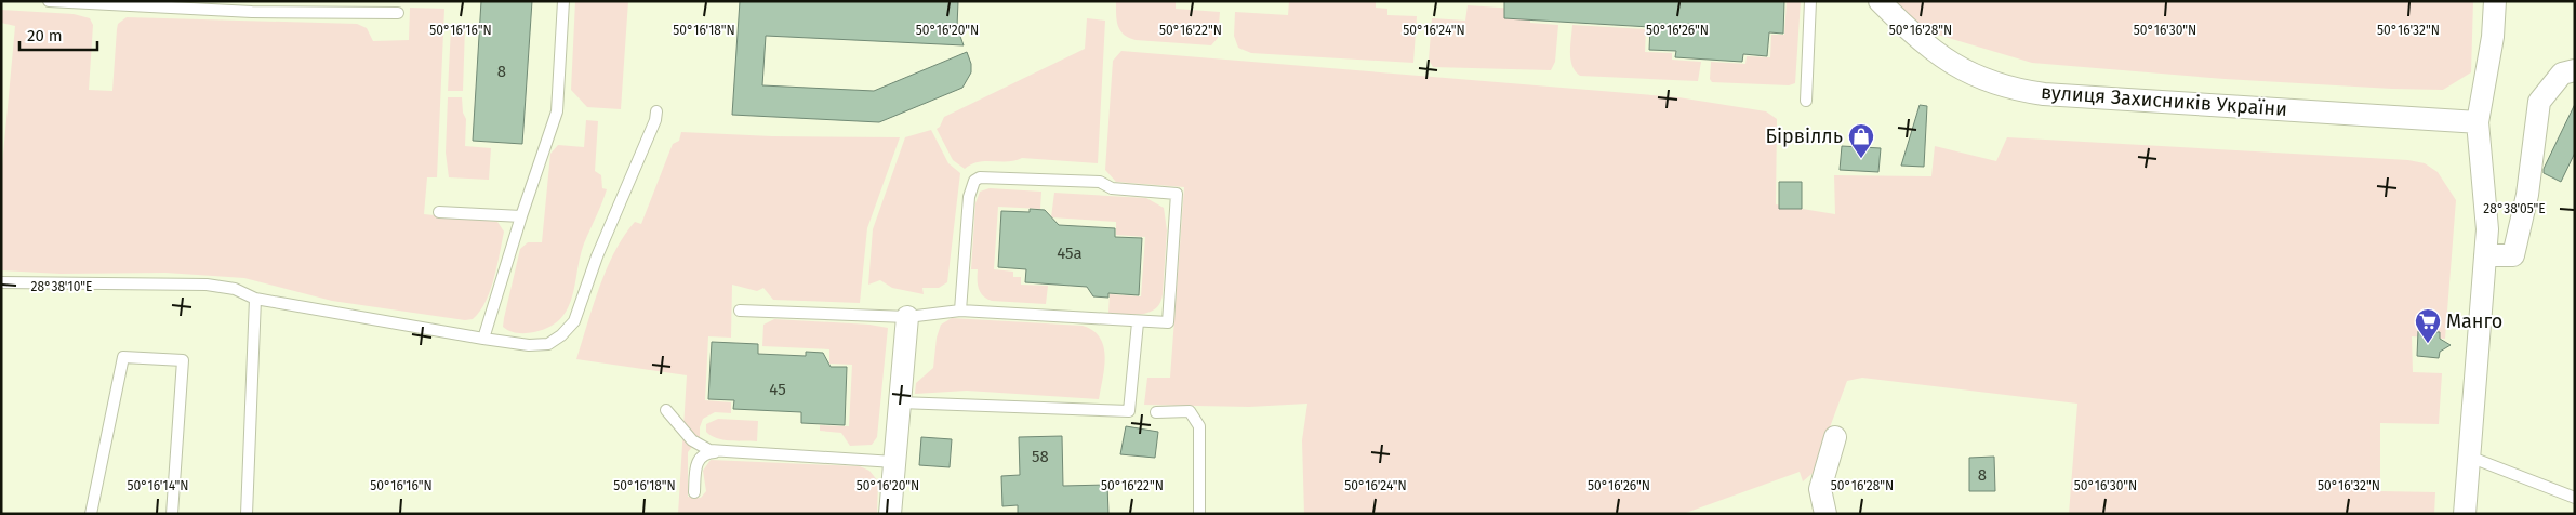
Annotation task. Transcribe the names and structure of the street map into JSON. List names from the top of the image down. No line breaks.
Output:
{"streets":{"street":["вулиця Захисників України"]},"places":{"shop":["Бірвілль"],"supermarket":["Манго"]},"house_numbers":["8","45а","45","58","8"],"scale_bar":"20 m","coordinates":["50°16'16\"N","50°16'18\"N","50°16'20\"N","50°16'22\"N","50°16'24\"N","50°16'26\"N","50°16'28\"N","50°16'30\"N","50°16'32\"N","28°38'05\"E","28°38'10\"E","50°16'14\"N"]}
